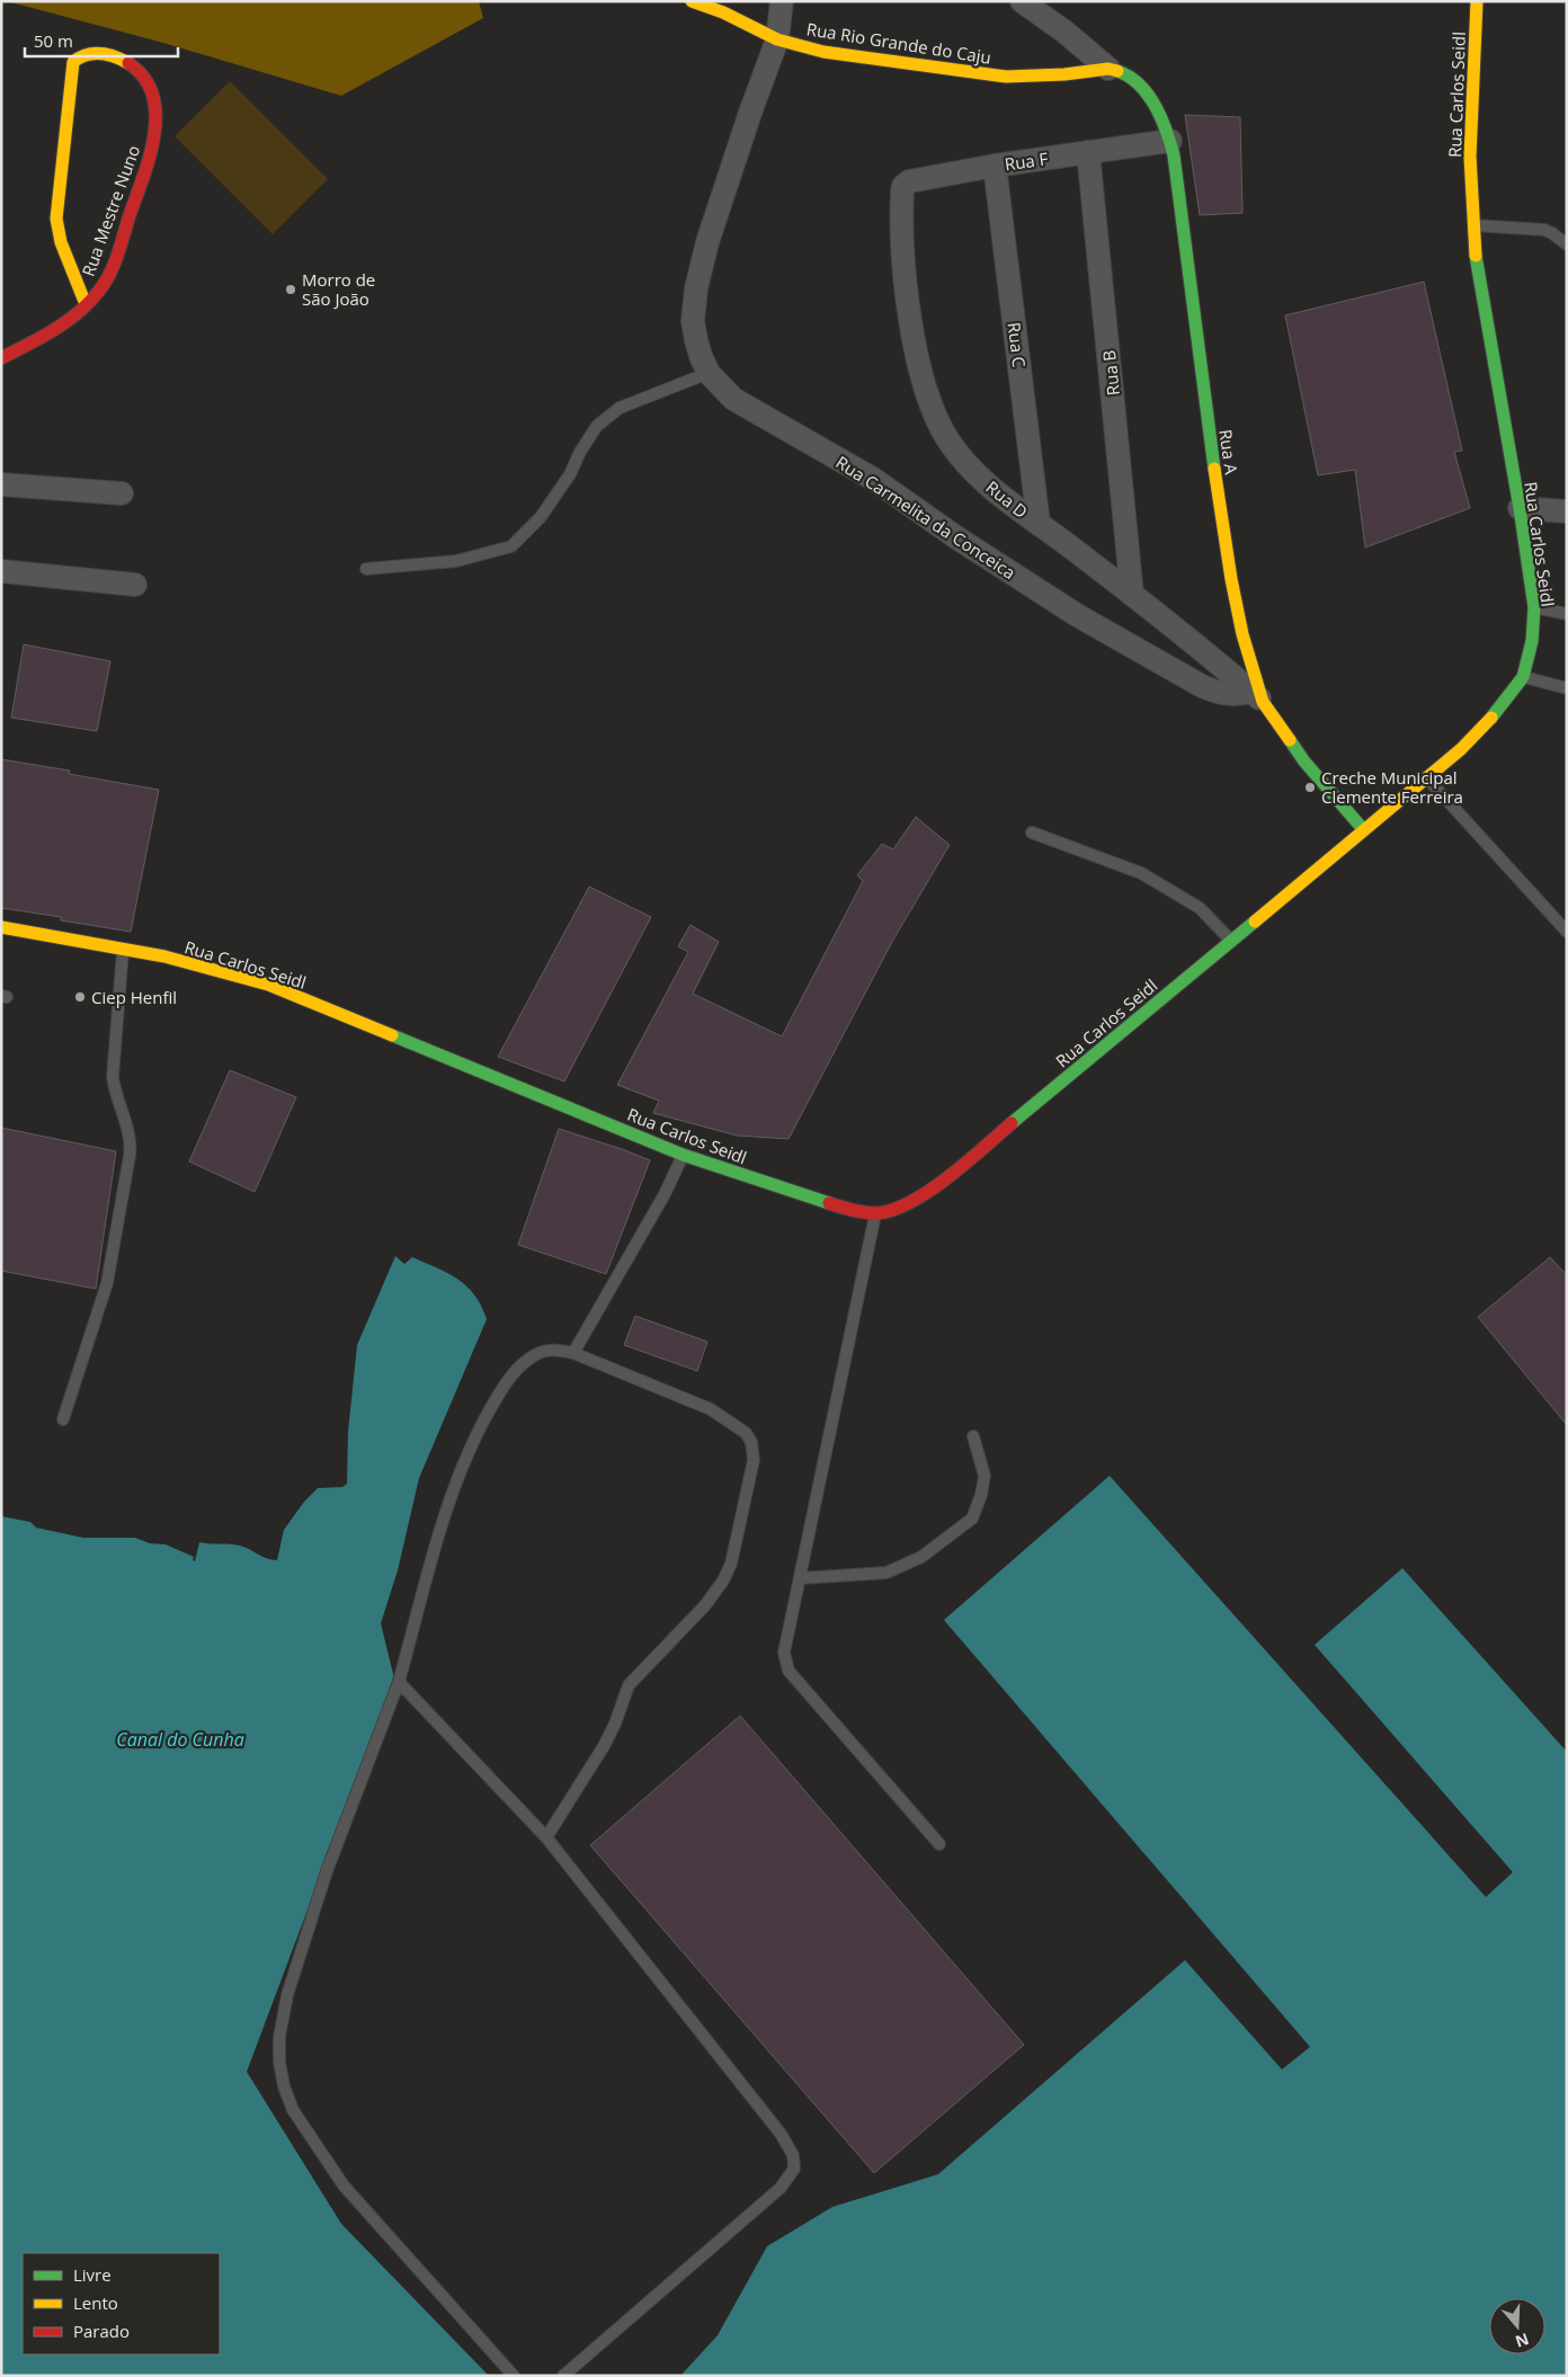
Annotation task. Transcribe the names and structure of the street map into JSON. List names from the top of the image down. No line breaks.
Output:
{"streets":{"street":["Rua Rio Grande do Caju","Rua Carlos Seidl","Rua F","Rua Mestre Nuno","Rua C","Rua B","Rua A","Rua D","Rua Carmelita da Conceica"]},"crossings":[["Rua Rio Grande do Caju","Rua A"],["Rua Rio Grande do Caju","Rua Carmelita da Conceica"],["Rua Carlos Seidl","Rua A"],["Rua F","Rua C"],["Rua F","Rua B"],["Rua F","Rua A"],["Rua F","Rua D"],["Rua C","Rua D"],["Rua B","Rua D"],["Rua A","Rua D"],["Rua A","Rua Carmelita da Conceica"],["Rua D","Rua Carmelita da Conceica"]],"water":["Canal do Cunha"],"places":["Morro de São João","Creche Municipal Clemente Ferreira","Ciep Henfil"],"legend":["Livre","Lento","Parado"],"scale_bar":"50 m","north":"bottom"}
